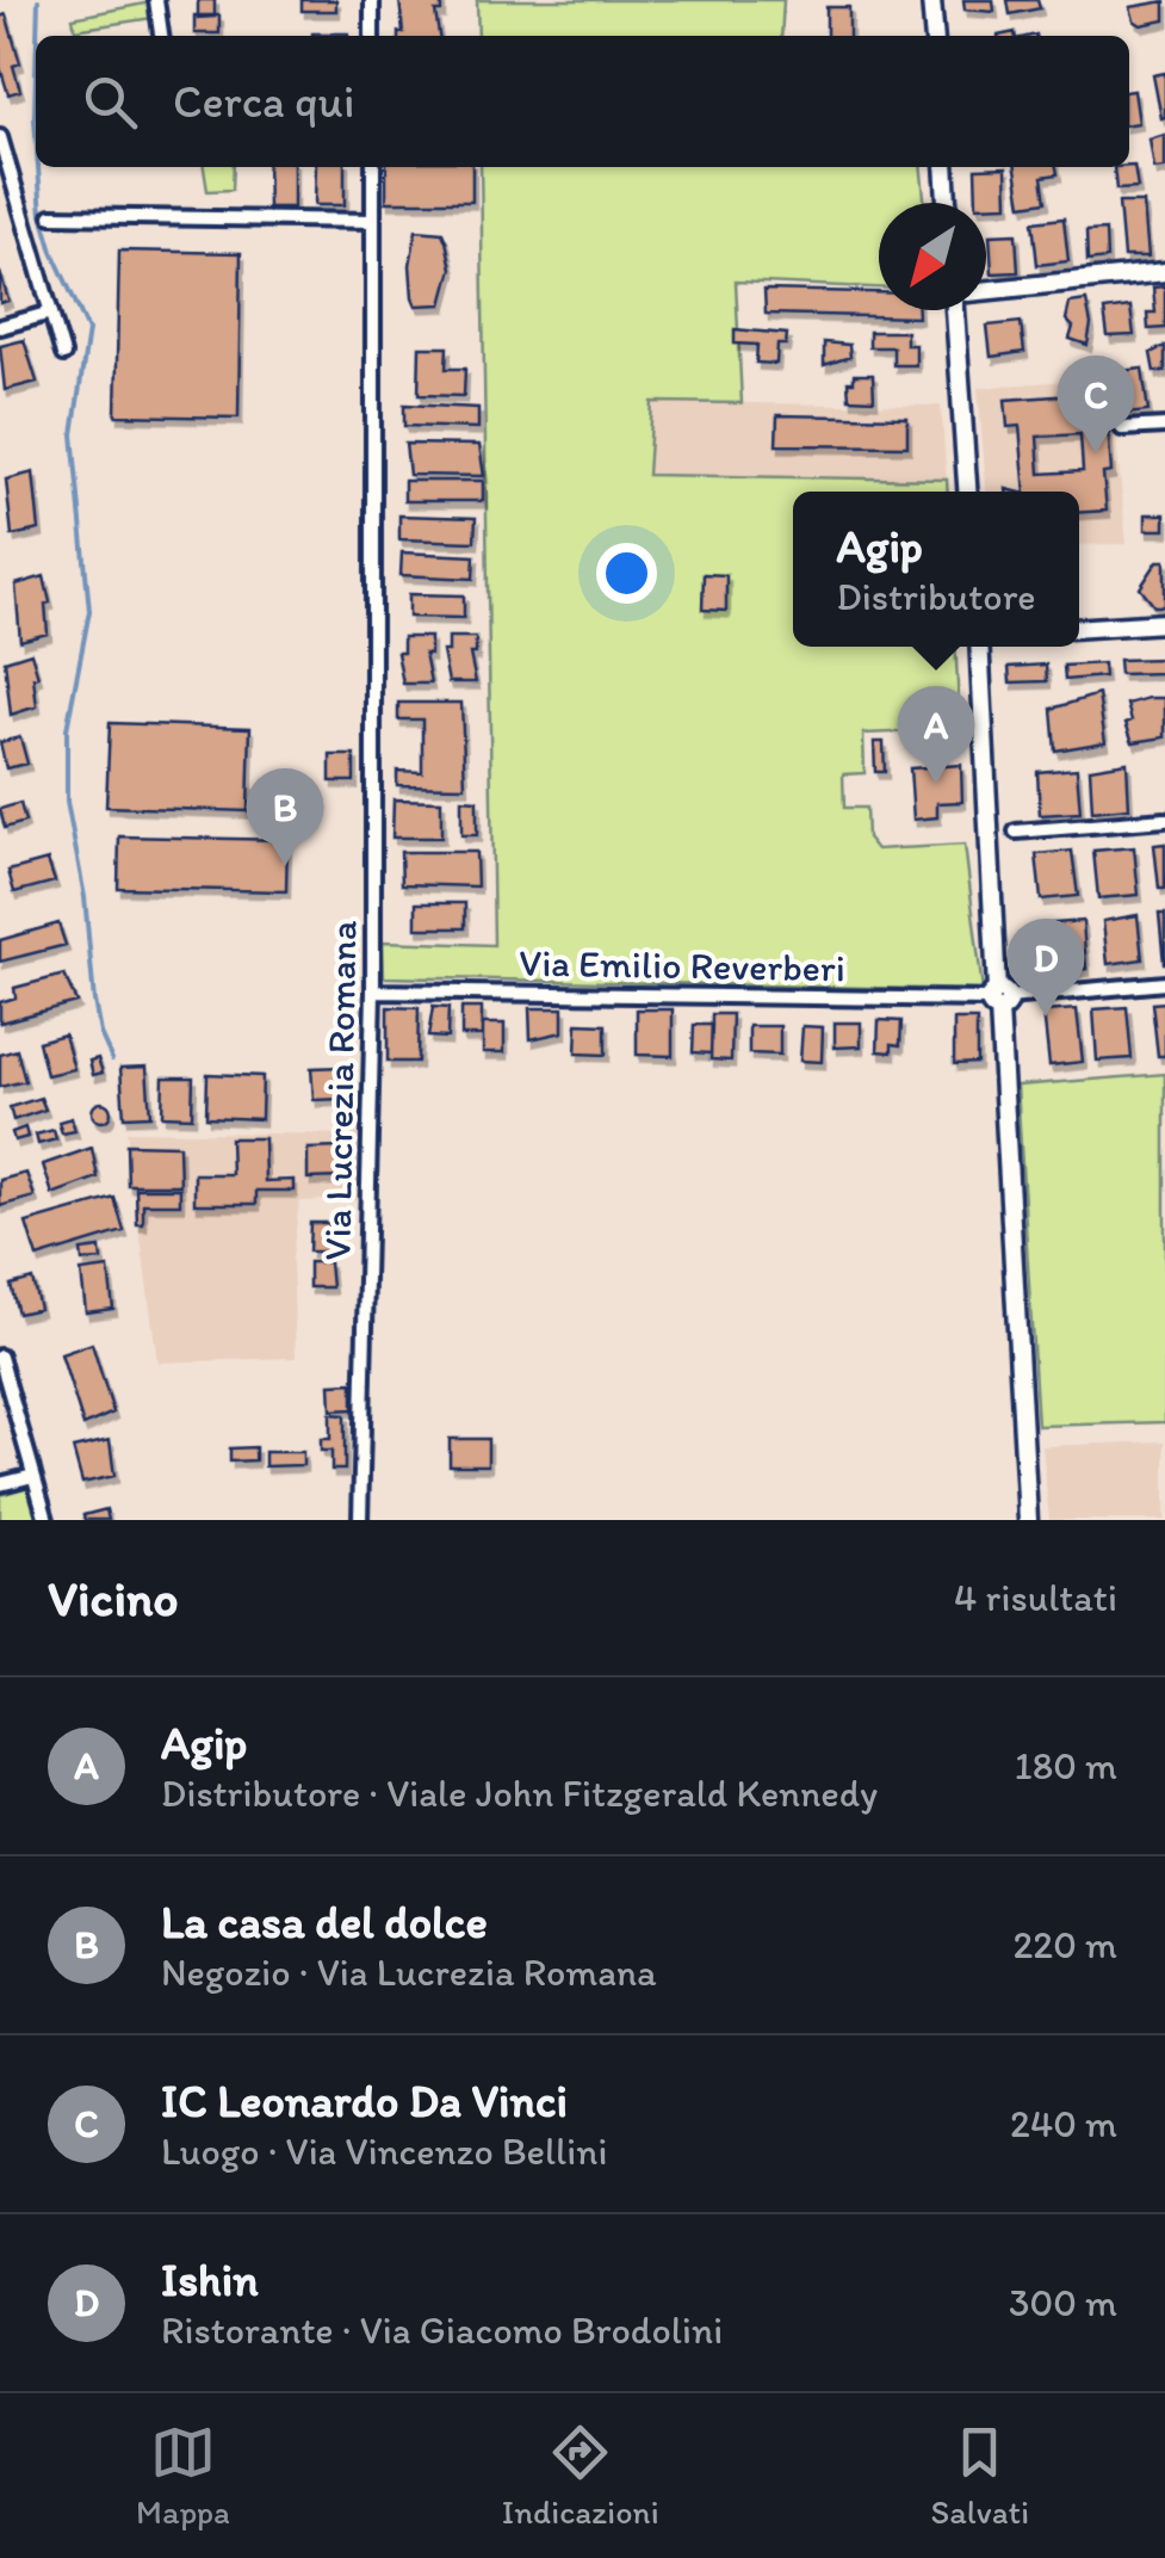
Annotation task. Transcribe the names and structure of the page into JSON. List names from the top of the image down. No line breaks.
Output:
{"streets":{"street":["Via Emilio Reverberi","Via Lucrezia Romana"]},"crossings":[["Via Emilio Reverberi","Via Lucrezia Romana"]],"north":"bottom left","page":{"search":"Cerca qui","pins":["C","A","B","D"],"popup":["Agip","Distributore"],"heading":["Vicino","4 risultati"],"list":[{"mark":"A","name":"Agip","note":"Distributore · Viale John Fitzgerald Kennedy","value":"180 m"},{"mark":"B","name":"La casa del dolce","note":"Negozio · Via Lucrezia Romana","value":"220 m"},{"mark":"C","name":"IC Leonardo Da Vinci","note":"Luogo · Via Vincenzo Bellini","value":"240 m"},{"mark":"D","name":"Ishin","note":"Ristorante · Via Giacomo Brodolini","value":"300 m"}],"nav":["Mappa","Indicazioni","Salvati"]}}
